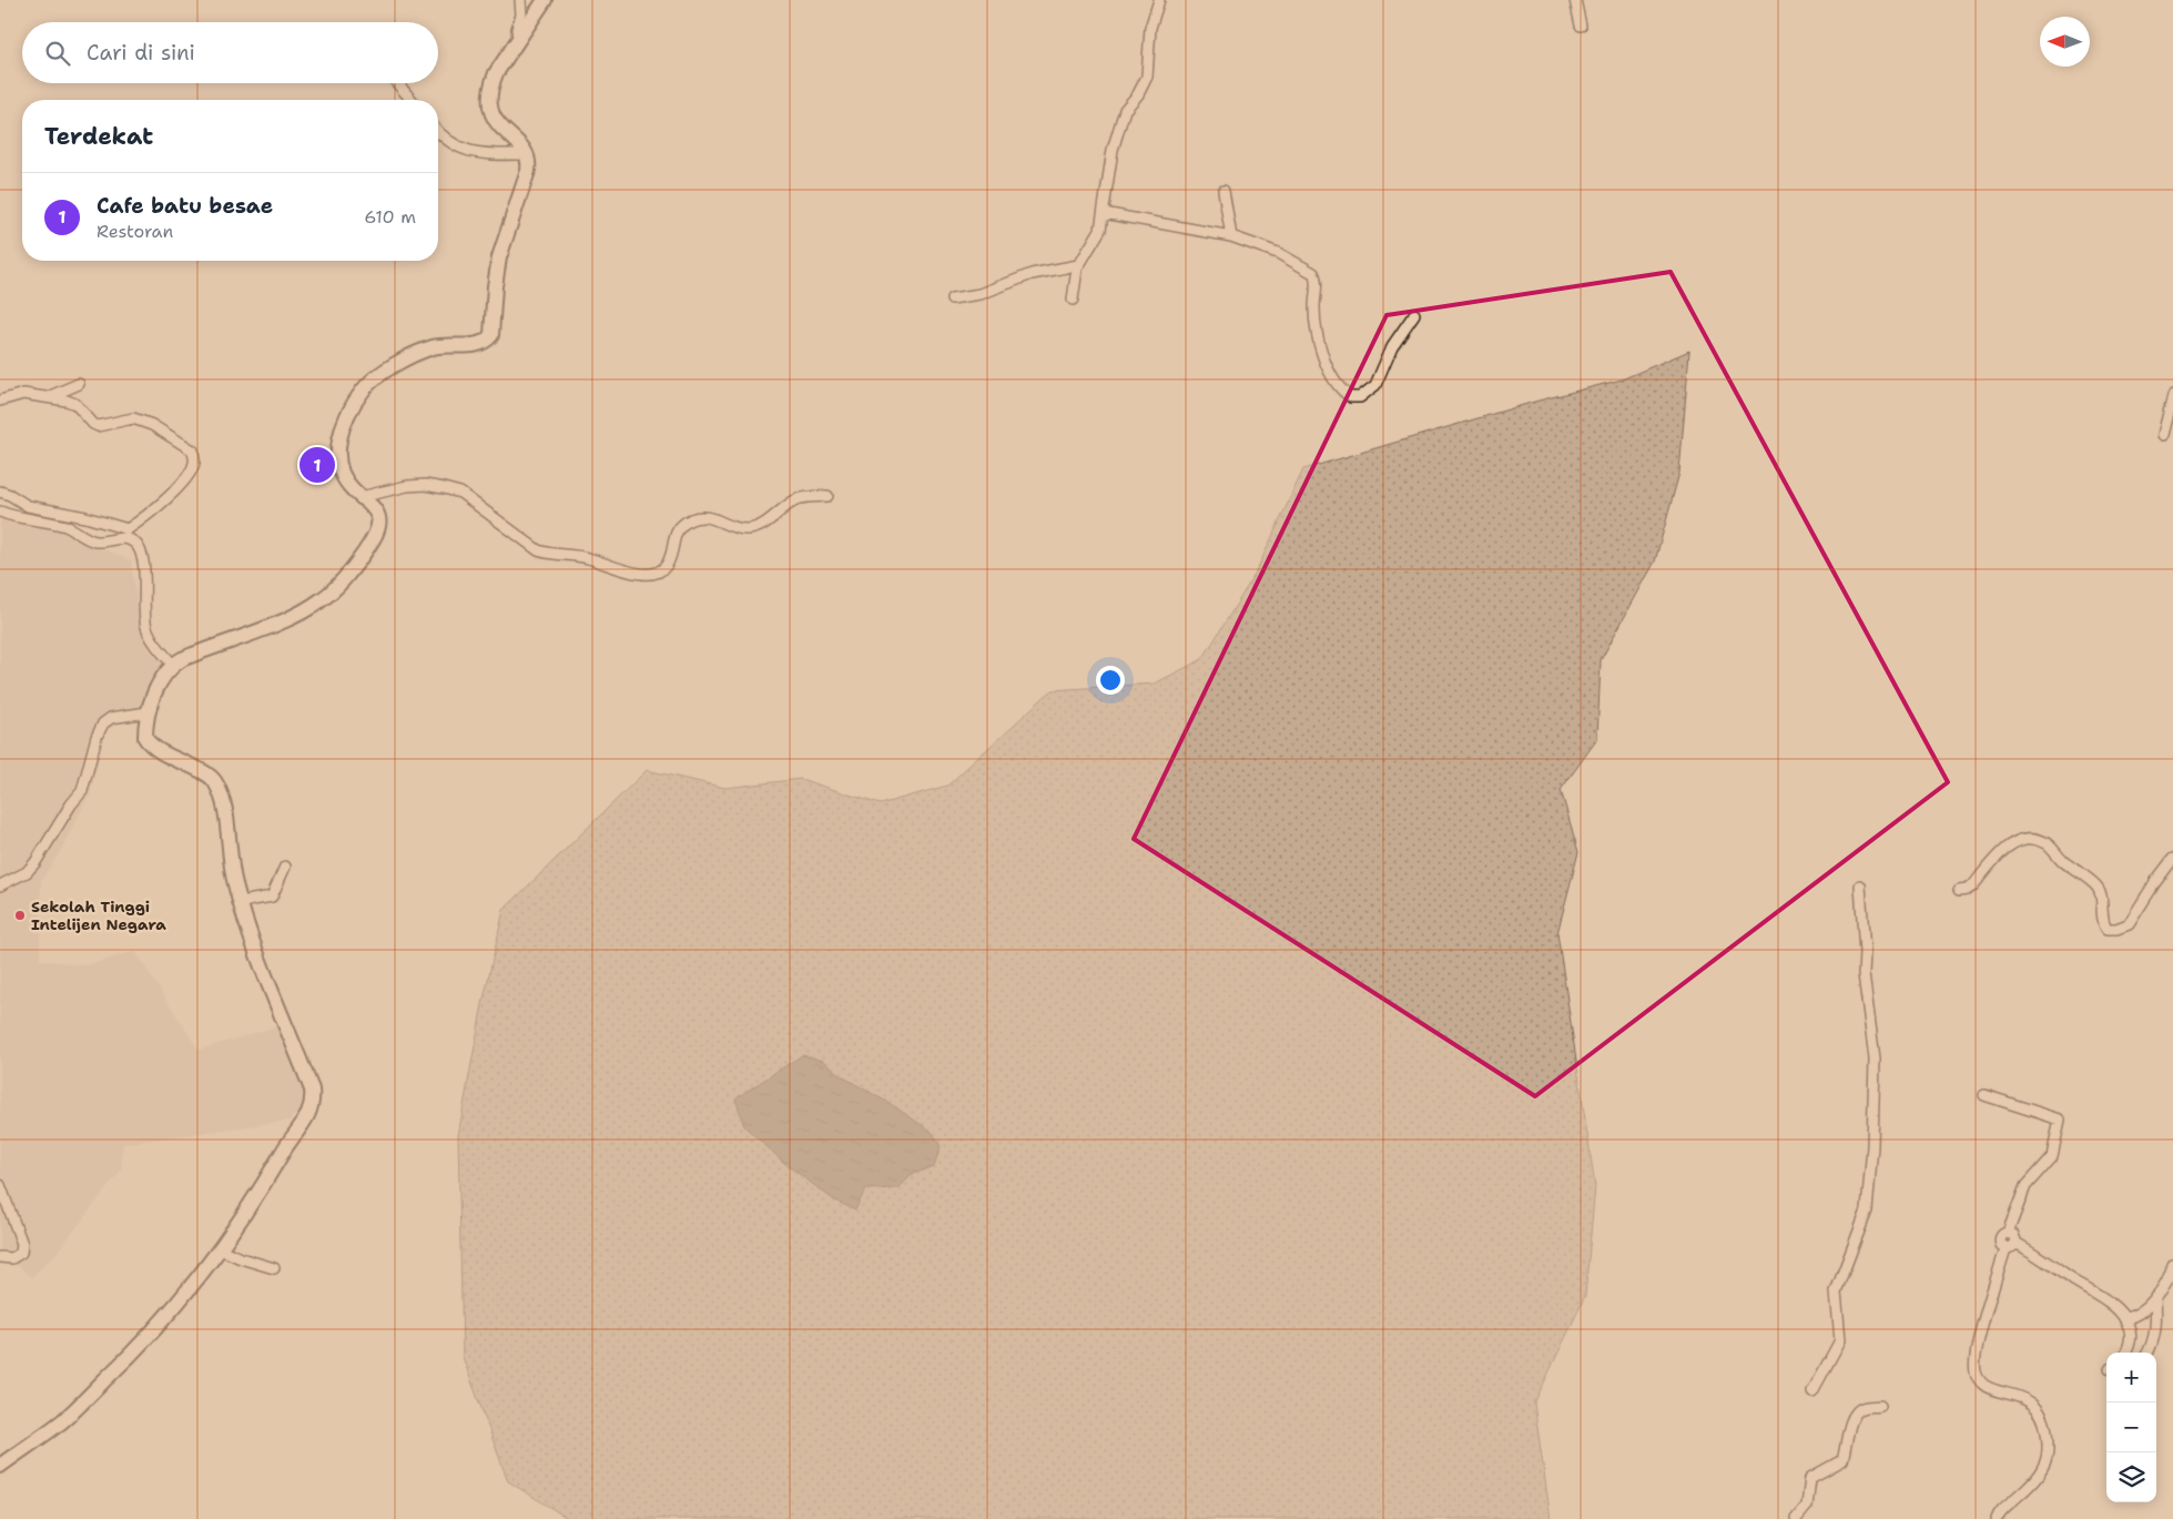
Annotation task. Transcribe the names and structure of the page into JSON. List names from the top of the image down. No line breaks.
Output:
{"places":["Sekolah Tinggi Intelijen Negara"],"north":"left","page":{"search":"Cari di sini","heading":"Terdekat","list":[{"mark":"1","name":"Cafe batu besae","note":"Restoran","value":"610 m"}],"pins":"1","map_buttons":["+","−"]}}
